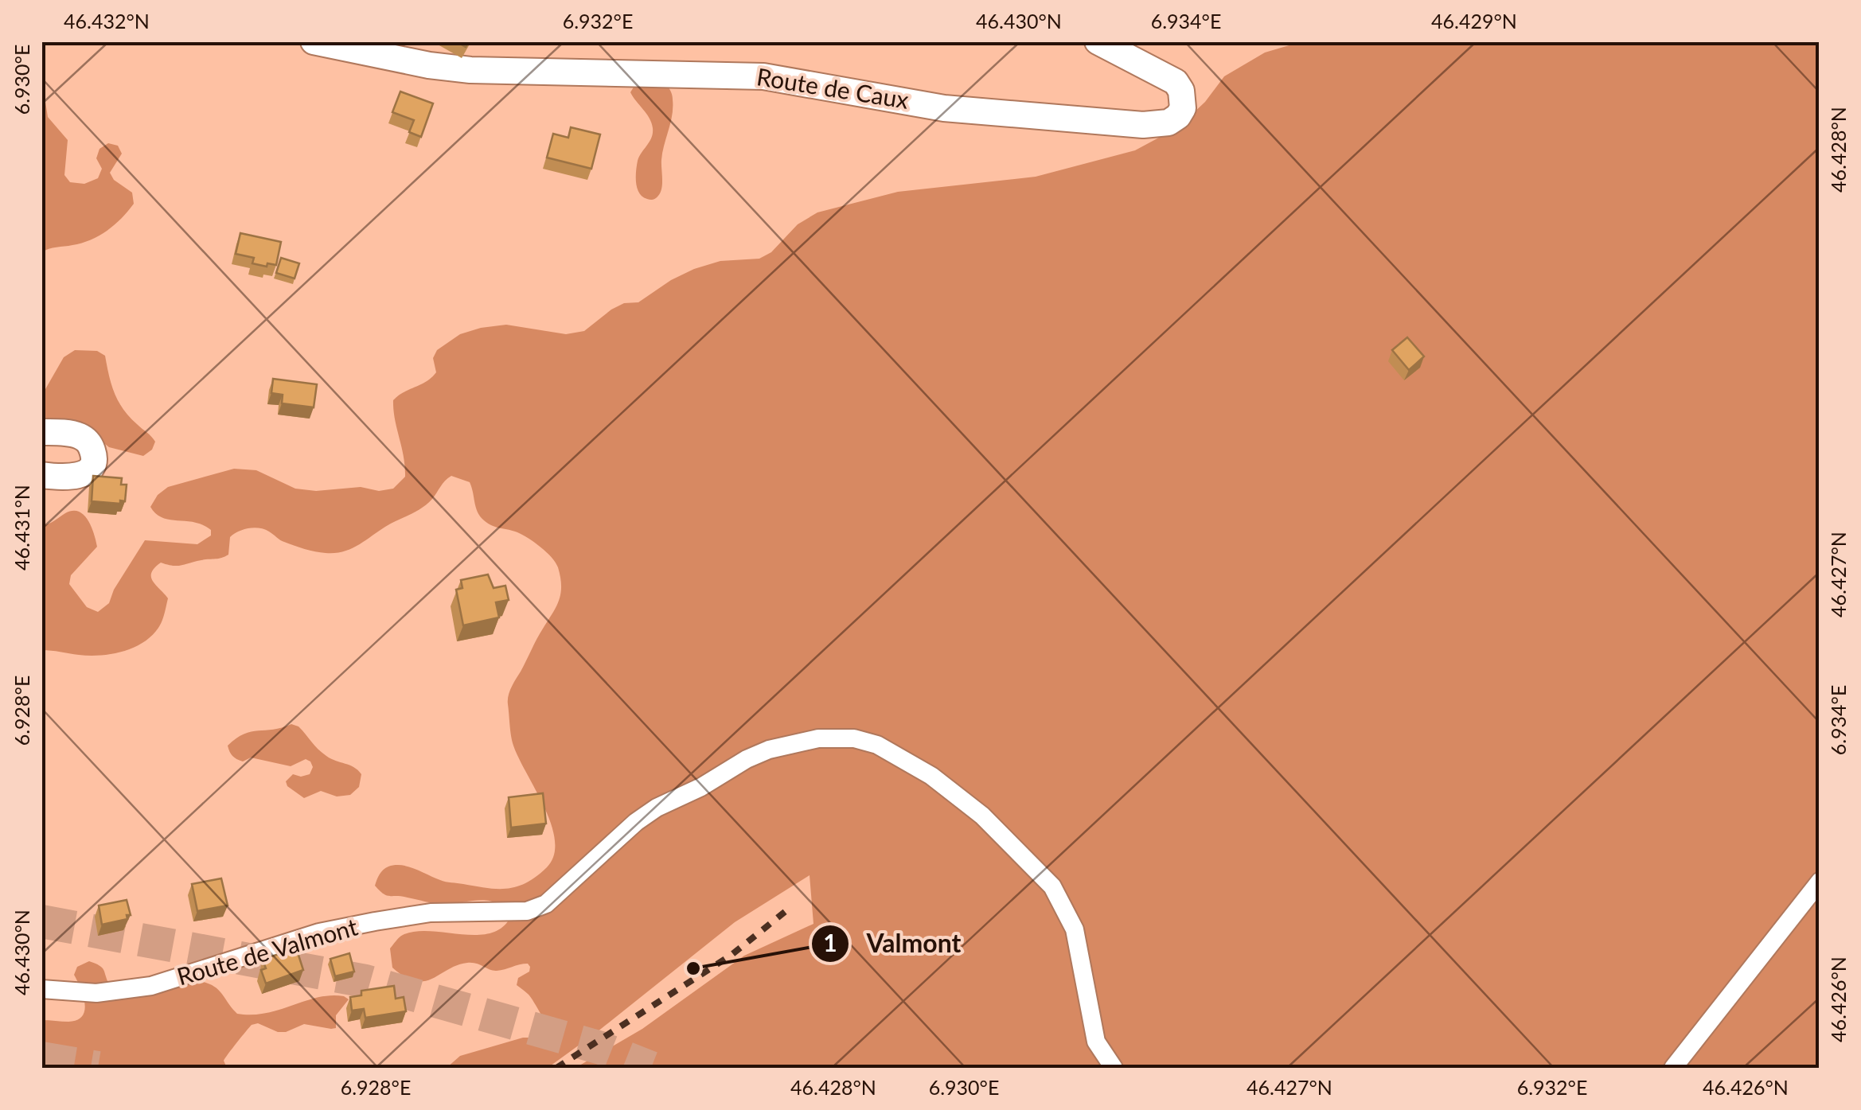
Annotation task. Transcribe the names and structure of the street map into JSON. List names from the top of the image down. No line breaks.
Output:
{"streets":{"street":["Route de Caux","Route de Valmont"]},"places":["Valmont"],"coordinates":["46.432°N","6.932°E","46.430°N","6.934°E","46.429°N","6.930°E","46.428°N","46.431°N","46.427°N","6.928°E","46.426°N"]}
